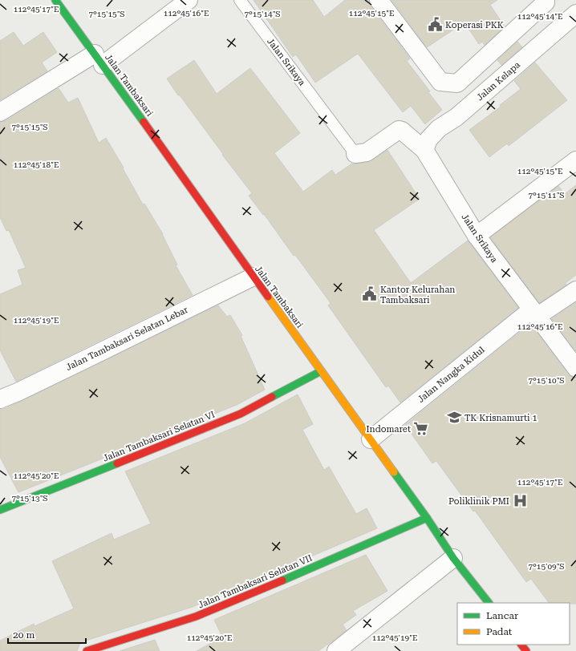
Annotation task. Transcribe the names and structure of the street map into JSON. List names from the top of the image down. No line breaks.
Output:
{"streets":{"main road":["Jalan Tambaksari","Jalan Tambaksari Selatan VI","Jalan Tambaksari Selatan VII"],"street":["Jalan Srikaya","Jalan Kelapa","Jalan Tambaksari Selatan Lebar","Jalan Nangka Kidul"]},"crossings":[["Jalan Srikaya","Jalan Kelapa"],["Jalan Srikaya","Jalan Nangka Kidul"],["Jalan Tambaksari","Jalan Tambaksari Selatan Lebar"],["Jalan Tambaksari","Jalan Nangka Kidul"],["Jalan Tambaksari","Jalan Tambaksari Selatan VI"],["Jalan Tambaksari","Jalan Tambaksari Selatan VII"]],"places":{"public building":["Koperasi PKK","Kantor Kelurahan Tambaksari"],"school or university":["TK Krisnamurti 1"],"supermarket":["Indomaret"],"hospital":["Poliklinik PMI"]},"legend":["Lancar","Padat"],"scale_bar":"20 m","coordinates":["112°45'17\"E","112°45'16\"E","112°45'15\"E","7°15'15\"S","7°15'14\"S","112°45'14\"E","112°45'18\"E","7°15'11\"S","112°45'19\"E","7°15'10\"S","112°45'20\"E","7°15'13\"S","7°15'09\"S"]}
